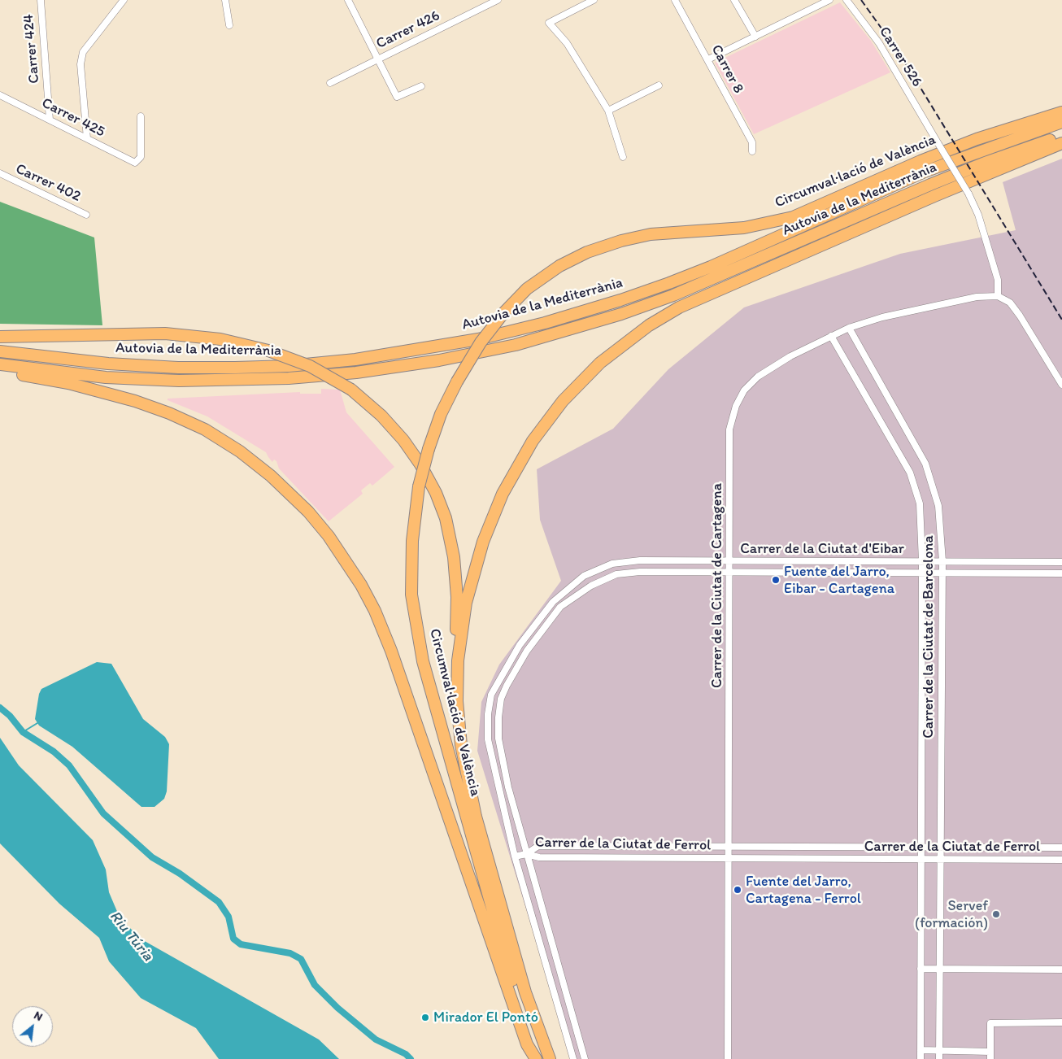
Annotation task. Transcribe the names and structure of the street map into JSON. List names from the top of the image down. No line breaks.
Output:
{"streets":{"highway":["Circumval·lació de València","Autovia de la Mediterrània"],"street":["Carrer 426","Carrer 424","Carrer 526","Carrer 8","Carrer 425","Carrer 402","Carrer de la Ciutat d'Eibar","Carrer de la Ciutat de Cartagena","Carrer de la Ciutat de Barcelona","Carrer de la Ciutat de Ferrol"]},"crossings":[["Carrer 424","Carrer 425"],["Carrer 526","Carrer de la Ciutat de Cartagena"],["Carrer de la Ciutat d'Eibar","Carrer de la Ciutat de Cartagena"],["Carrer de la Ciutat d'Eibar","Carrer de la Ciutat de Barcelona"],["Carrer de la Ciutat d'Eibar","Carrer de la Ciutat de Ferrol"],["Carrer de la Ciutat de Cartagena","Carrer de la Ciutat de Barcelona"],["Carrer de la Ciutat de Cartagena","Carrer de la Ciutat de Ferrol"],["Carrer de la Ciutat de Barcelona","Carrer de la Ciutat de Ferrol"]],"water":["Riu Túria"],"places":["Fuente del Jarro, Eibar - Cartagena","Fuente del Jarro, Cartagena - Ferrol","Servef (formación)","Mirador El Pontó"],"north":"top right"}
